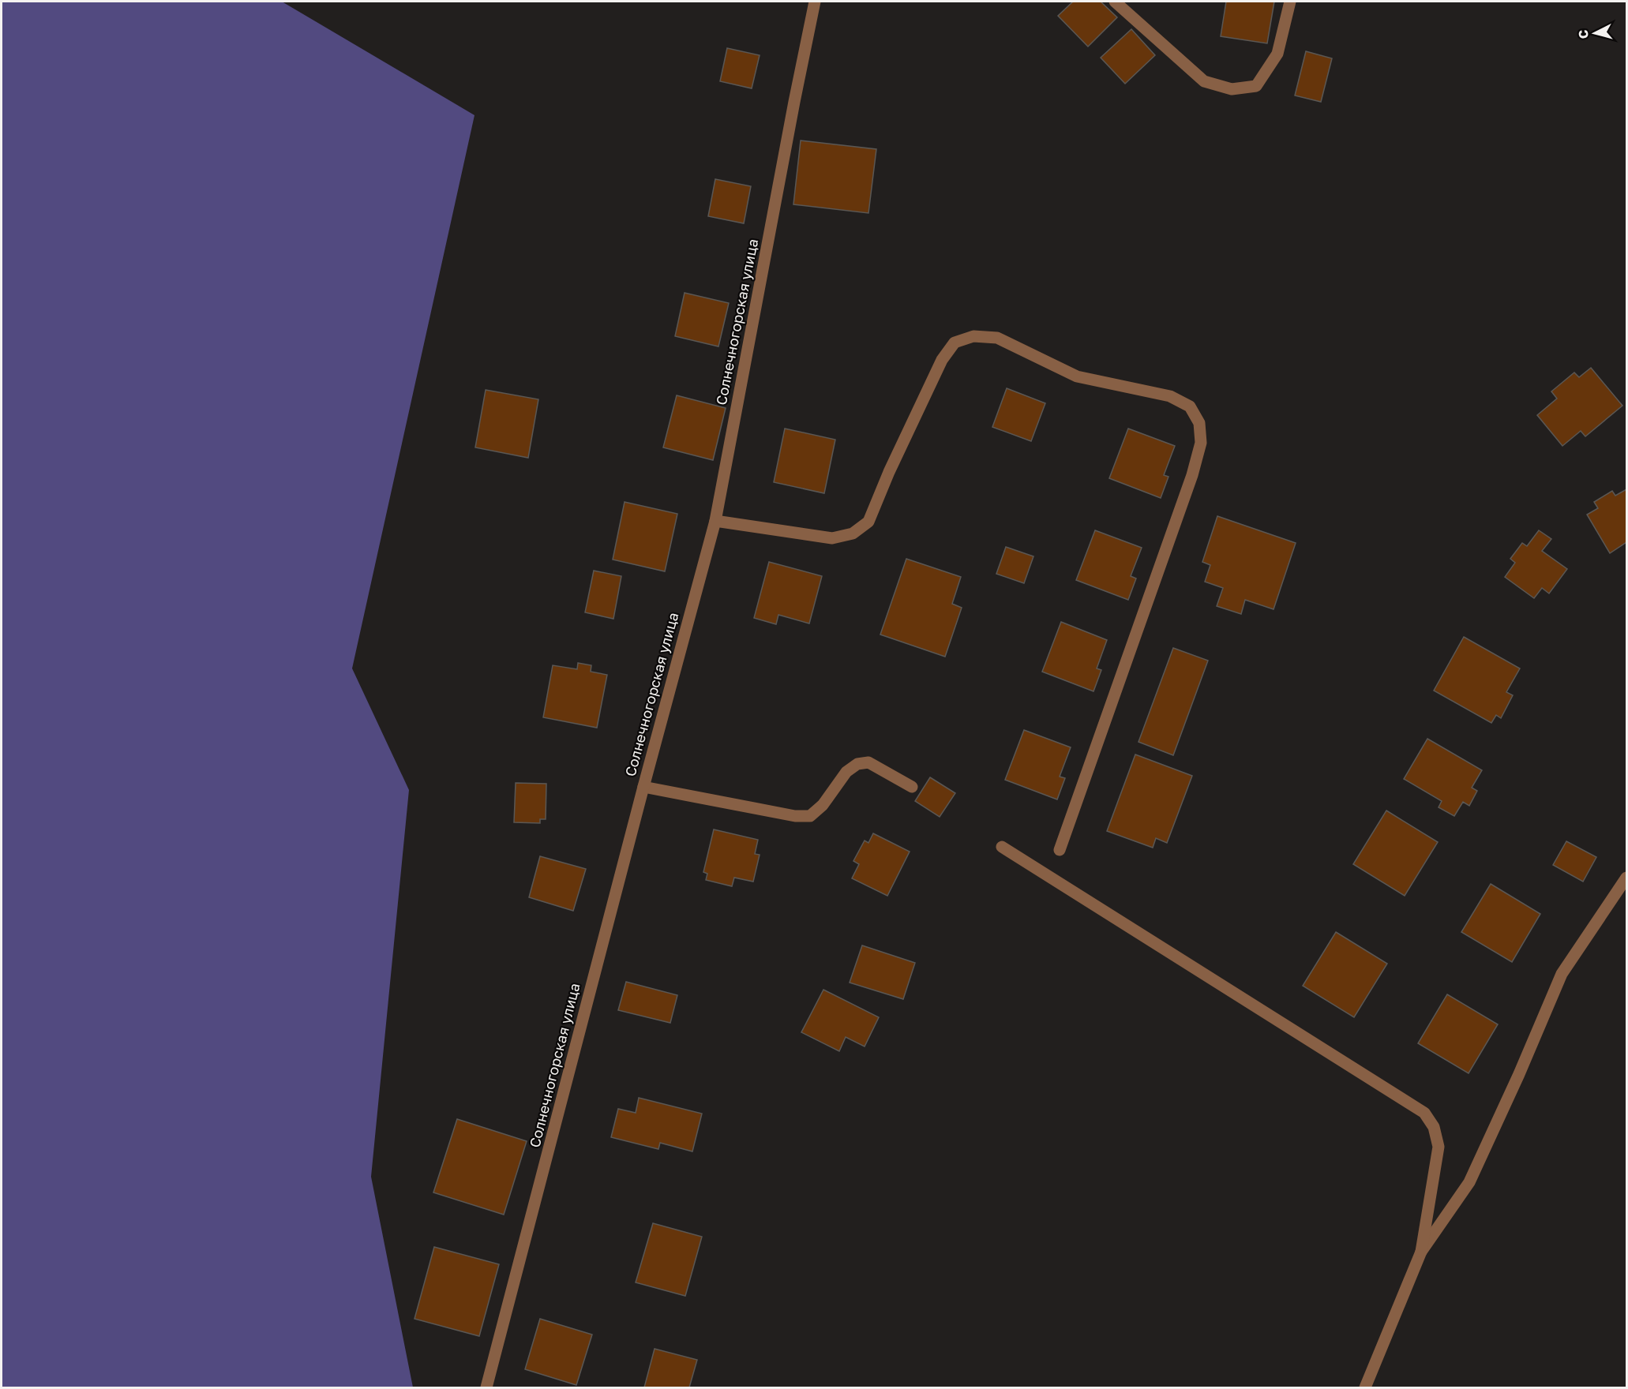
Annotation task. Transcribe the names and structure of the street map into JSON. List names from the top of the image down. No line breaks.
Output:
{"streets":{"street":["Солнечногорская улица"]},"north":"left"}
